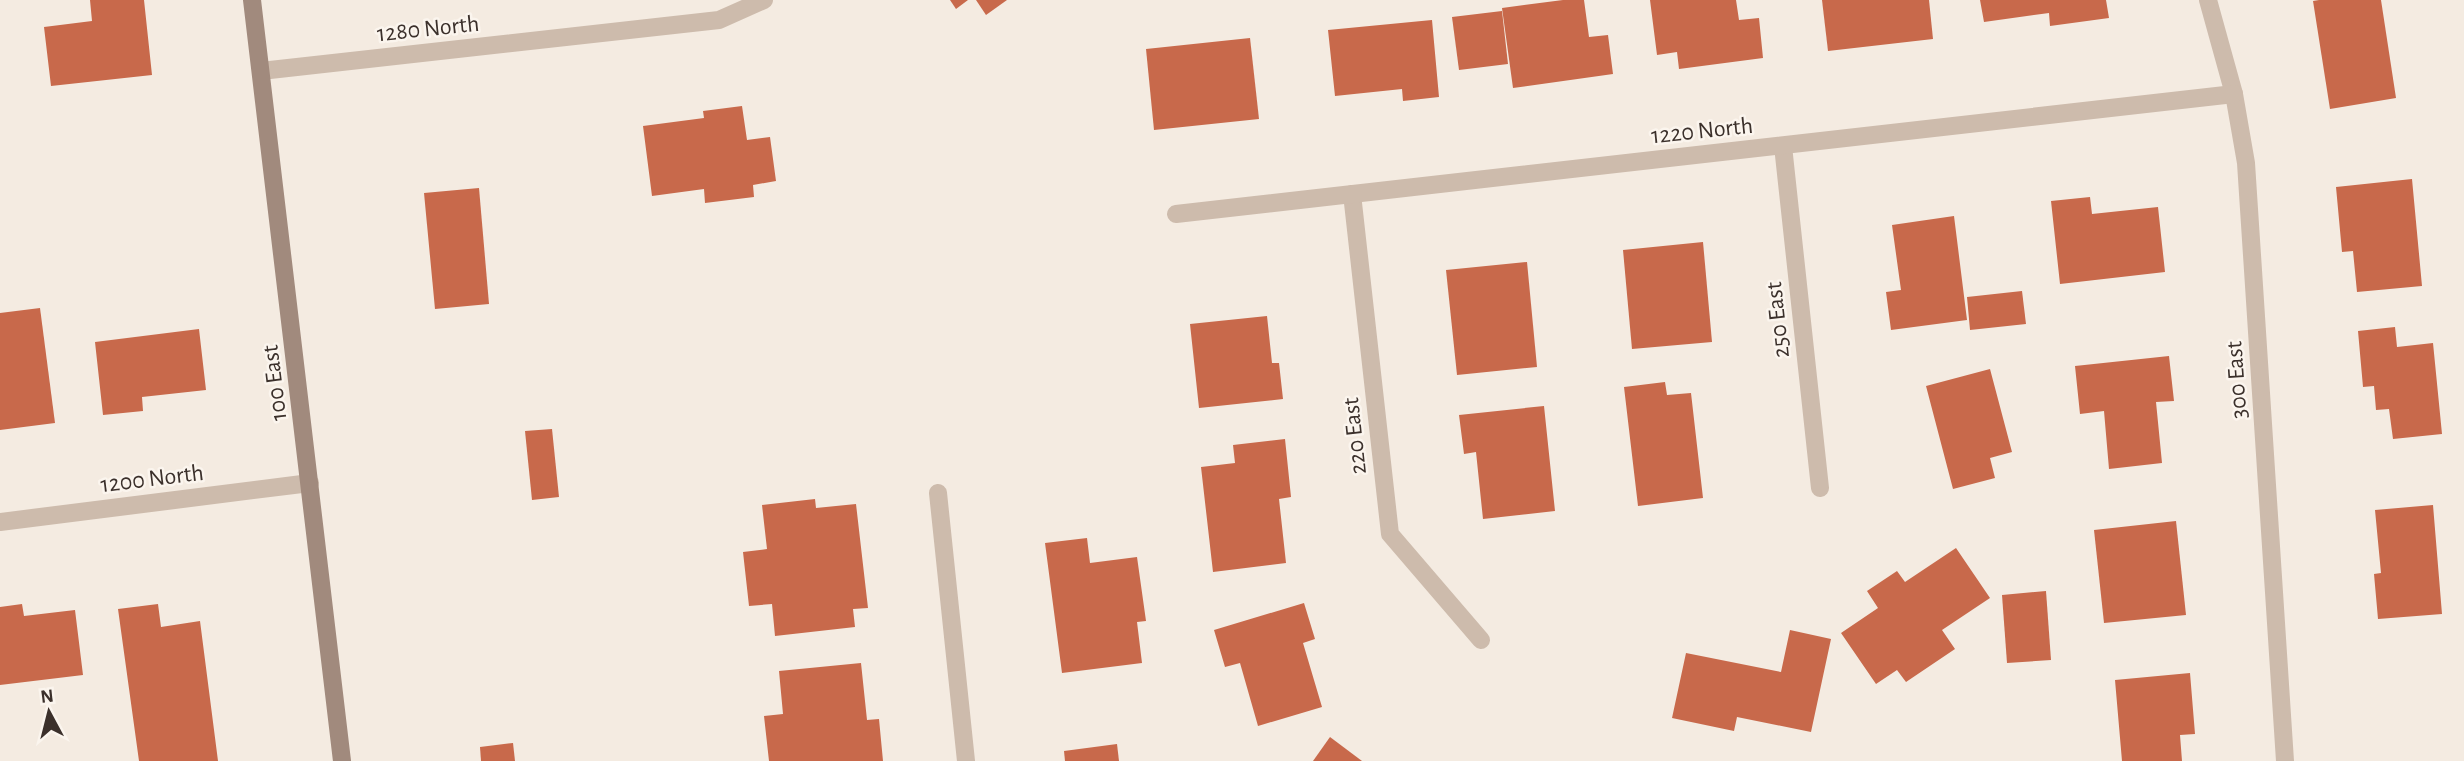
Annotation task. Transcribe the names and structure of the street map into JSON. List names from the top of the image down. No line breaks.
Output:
{"streets":{"main road":["100 East"],"street":["1280 North","1220 North","250 East","300 East","220 East","1200 North"]},"crossings":[["1280 North","100 East"],["1220 North","250 East"],["1220 North","300 East"],["1220 North","220 East"],["100 East","1200 North"]],"north":"top"}
